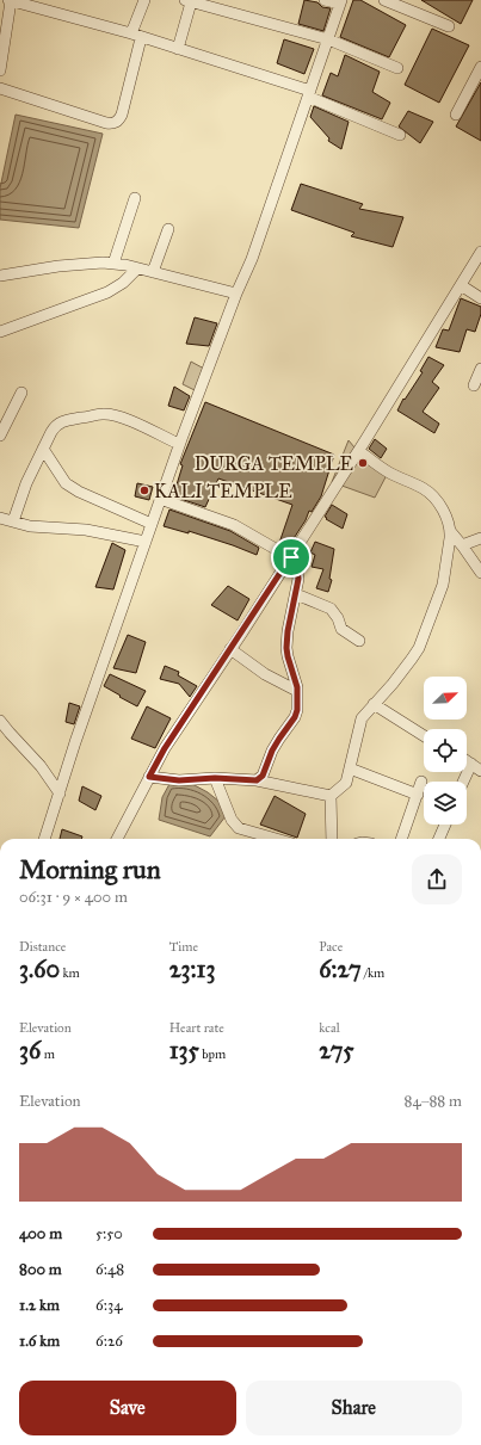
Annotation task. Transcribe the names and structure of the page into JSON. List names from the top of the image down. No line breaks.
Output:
{"places":["DURGA TEMPLE","KALI TEMPLE"],"north":"top right","page":{"heading":["Morning run","06:31 · 9 × 400 m"],"stats":[["Distance","3.60 km"],["Time","23:13"],["Pace","6:27 /km"],["Elevation","36 m"],["Heart rate","135 bpm"],["kcal","275"]],"chart":["Elevation","84–88 m"],"list":[{"name":"400 m","note":"5:50"},{"name":"800 m","note":"6:48"},{"name":"1.2 km","note":"6:34"},{"name":"1.6 km","note":"6:26"}],"buttons":["Save","Share"]}}
